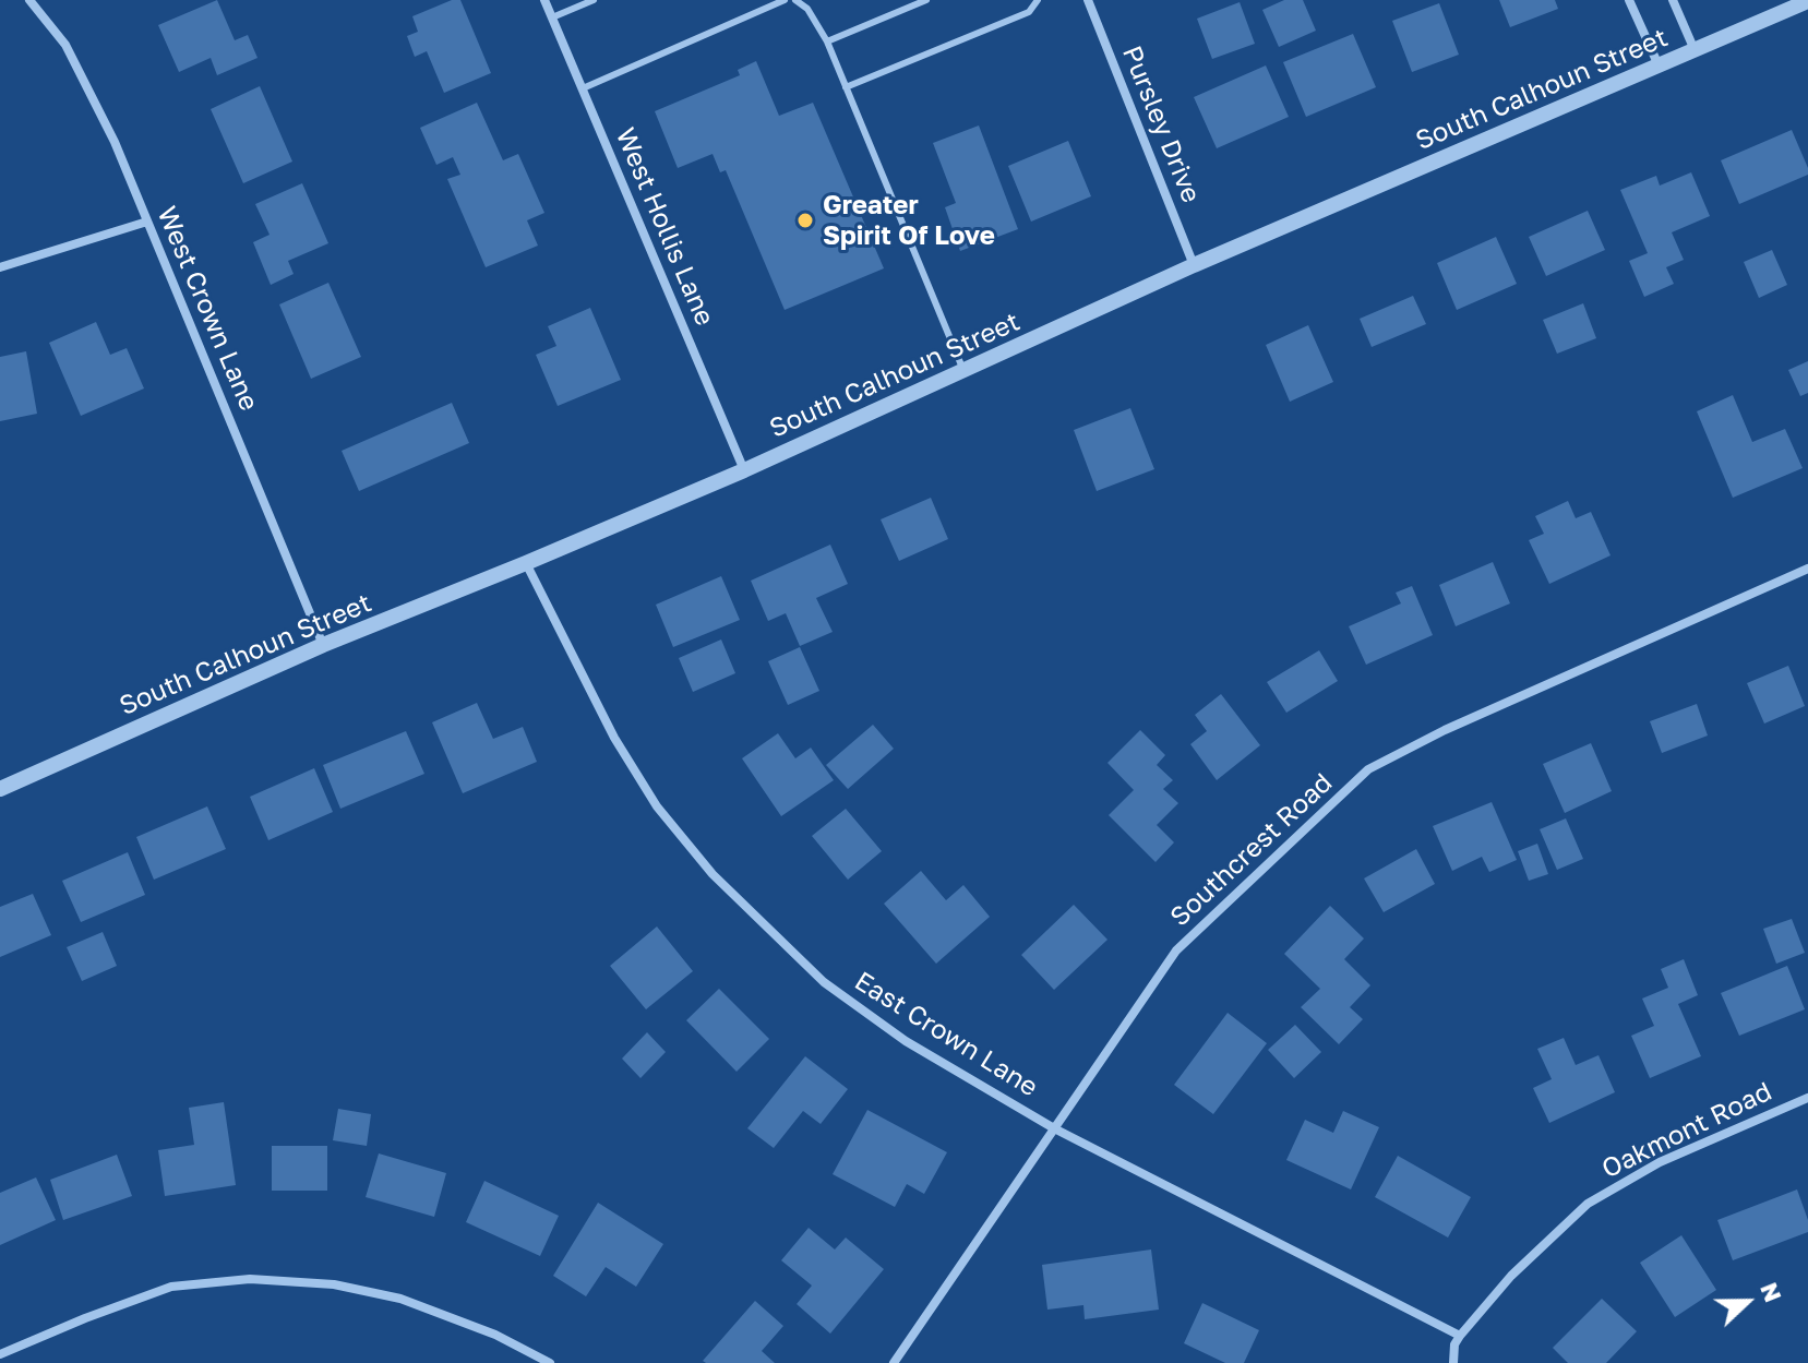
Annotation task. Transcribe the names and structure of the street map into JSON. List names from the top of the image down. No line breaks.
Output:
{"streets":{"street":["South Calhoun Street","Pursley Drive","West Hollis Lane","West Crown Lane","Southcrest Road","East Crown Lane","Oakmont Road"]},"crossings":[["South Calhoun Street","Pursley Drive"],["South Calhoun Street","West Hollis Lane"],["South Calhoun Street","West Crown Lane"],["South Calhoun Street","East Crown Lane"],["Southcrest Road","East Crown Lane"],["East Crown Lane","Oakmont Road"]],"places":["Greater Spirit Of Love"],"north":"right"}
